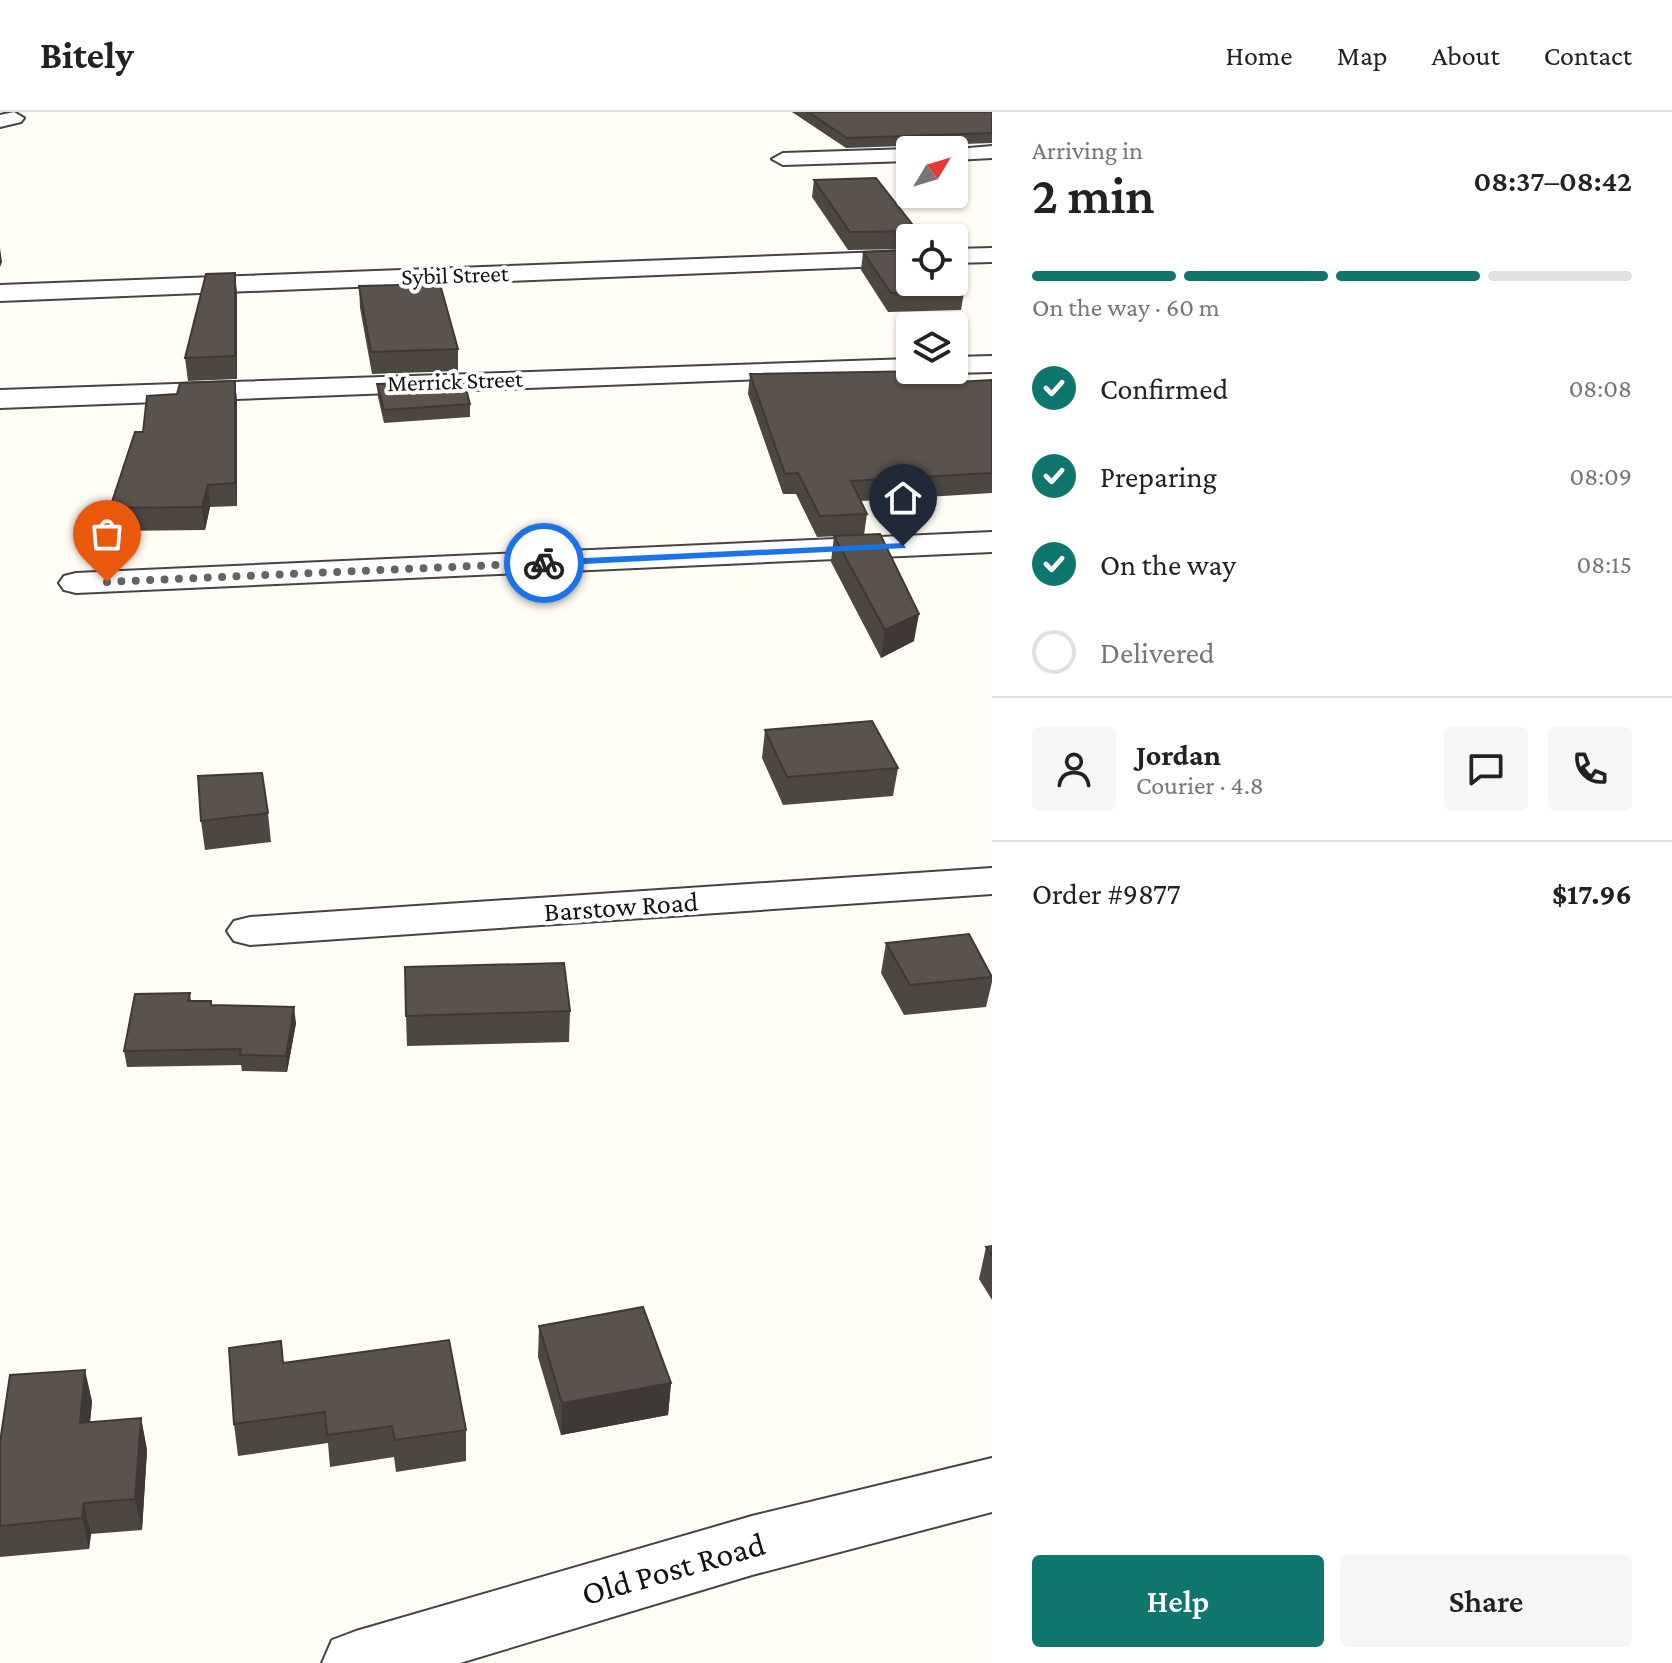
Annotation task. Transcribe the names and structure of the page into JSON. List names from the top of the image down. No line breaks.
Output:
{"streets":{"street":["Sybil Street","Merrick Street","Barstow Road","Old Post Road"]},"north":"top right","page":{"header":"Bitely","nav":["Home","Map","About","Contact"],"heading":["2 min","Arriving in","08:37–08:42"],"panel":["Jordan","Courier · 4.8","Order #9877","$17.96"],"bar":"On the way · 60 m","list":[["Confirmed","08:08"],["Preparing","08:09"],["On the way","08:15"],"Delivered"],"buttons":["Help","Share"]}}
